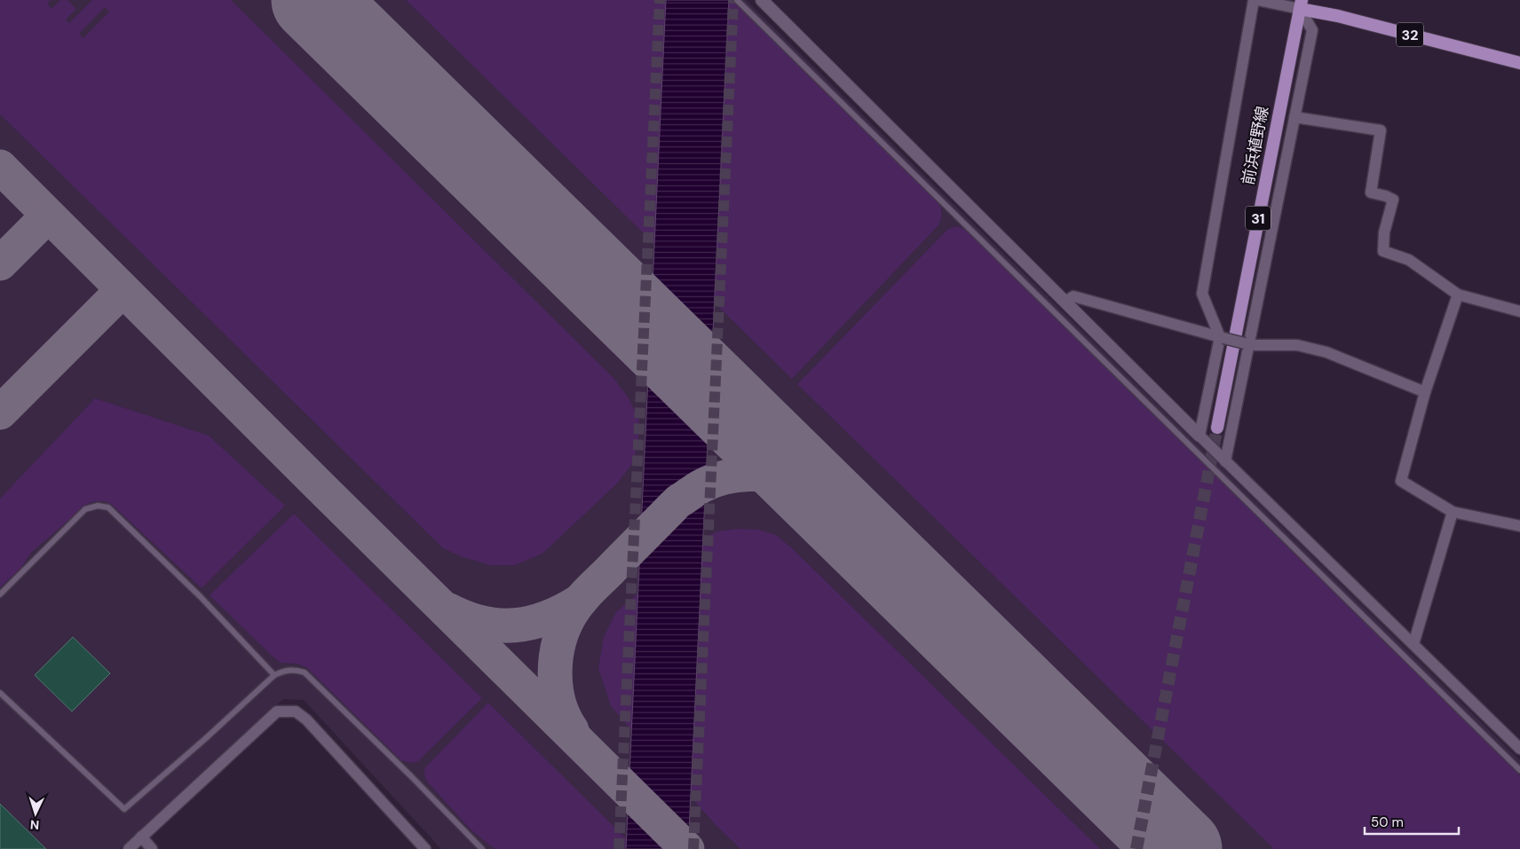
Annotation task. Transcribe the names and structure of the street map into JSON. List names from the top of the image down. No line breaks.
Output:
{"streets":{"main road":["32","前浜植野線","31"]},"crossings":[["32","前浜植野線"]],"scale_bar":"50 m","north":"bottom"}
